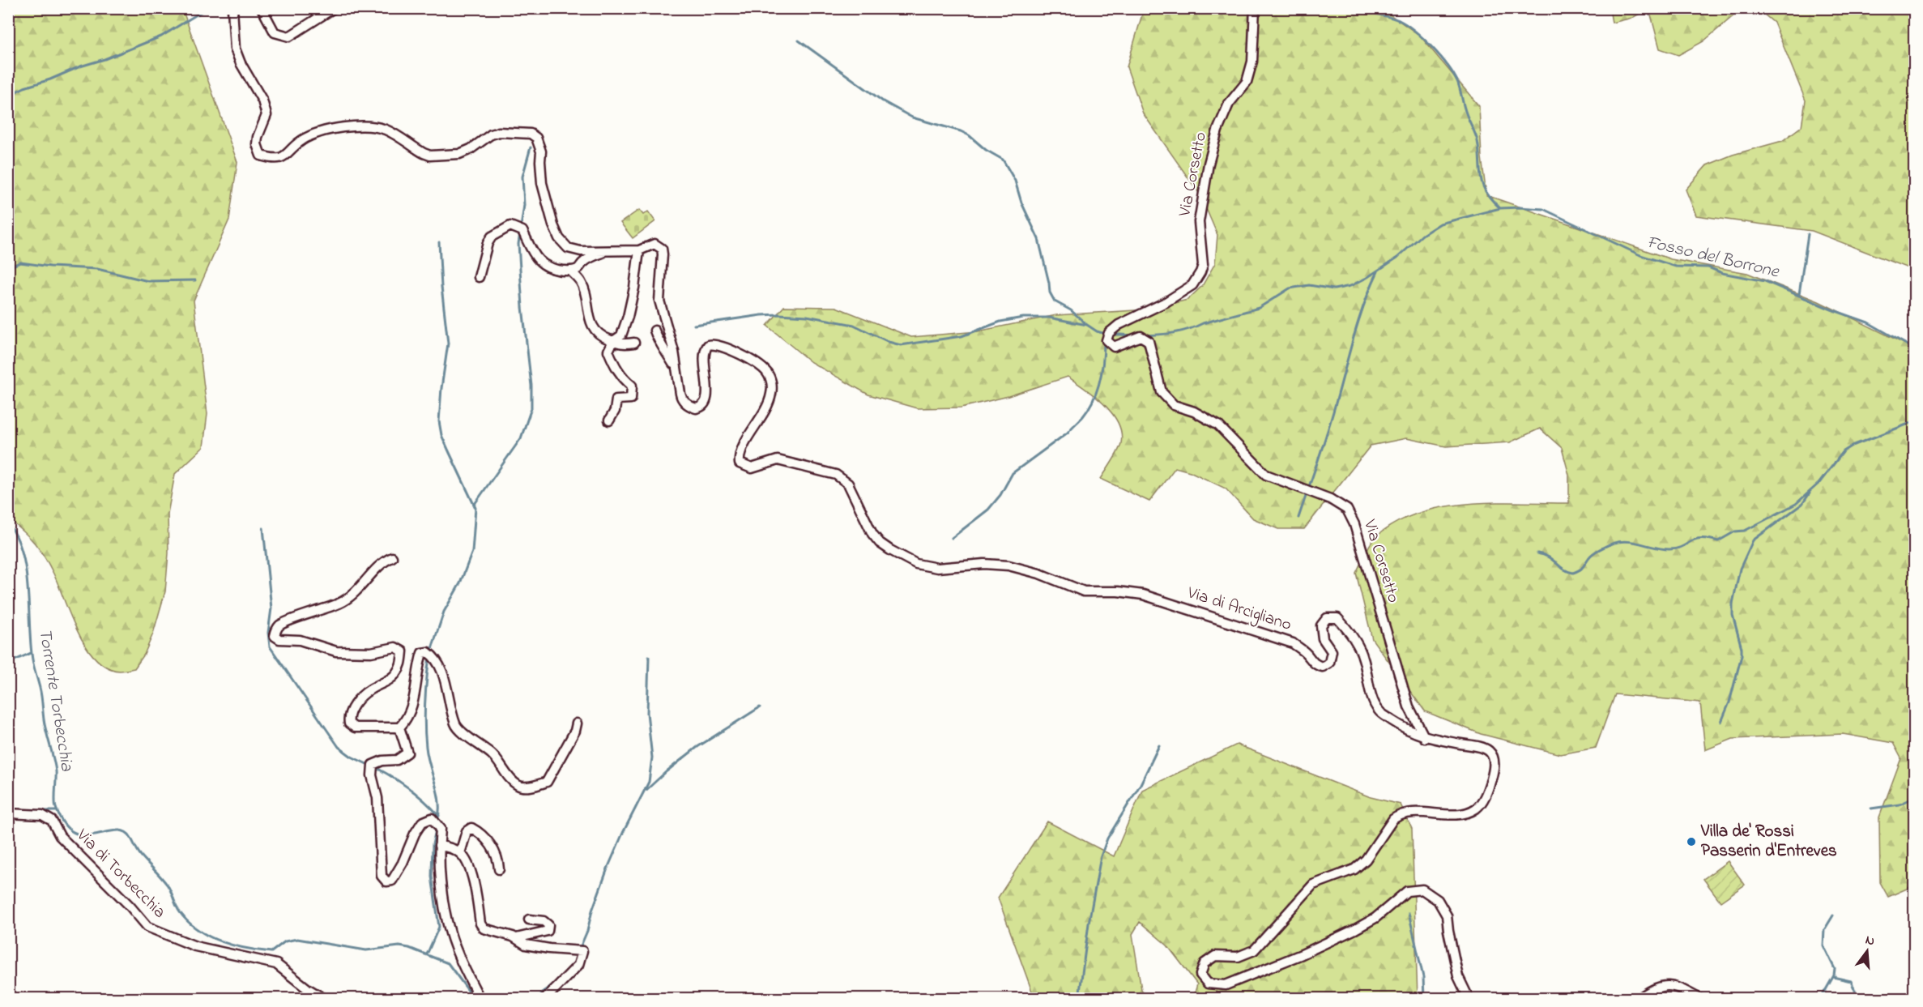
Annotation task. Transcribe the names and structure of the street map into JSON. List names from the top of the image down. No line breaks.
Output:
{"streets":{"street":["Via Corsetto","Via di Arcigliano","Via di Torbecchia"]},"crossings":[["Via Corsetto","Via di Arcigliano"]],"water":["Fosso del Borrone","Torrente Torbecchia"],"places":["Villa de' Rossi Passerin d'Entreves"],"north":"top"}
